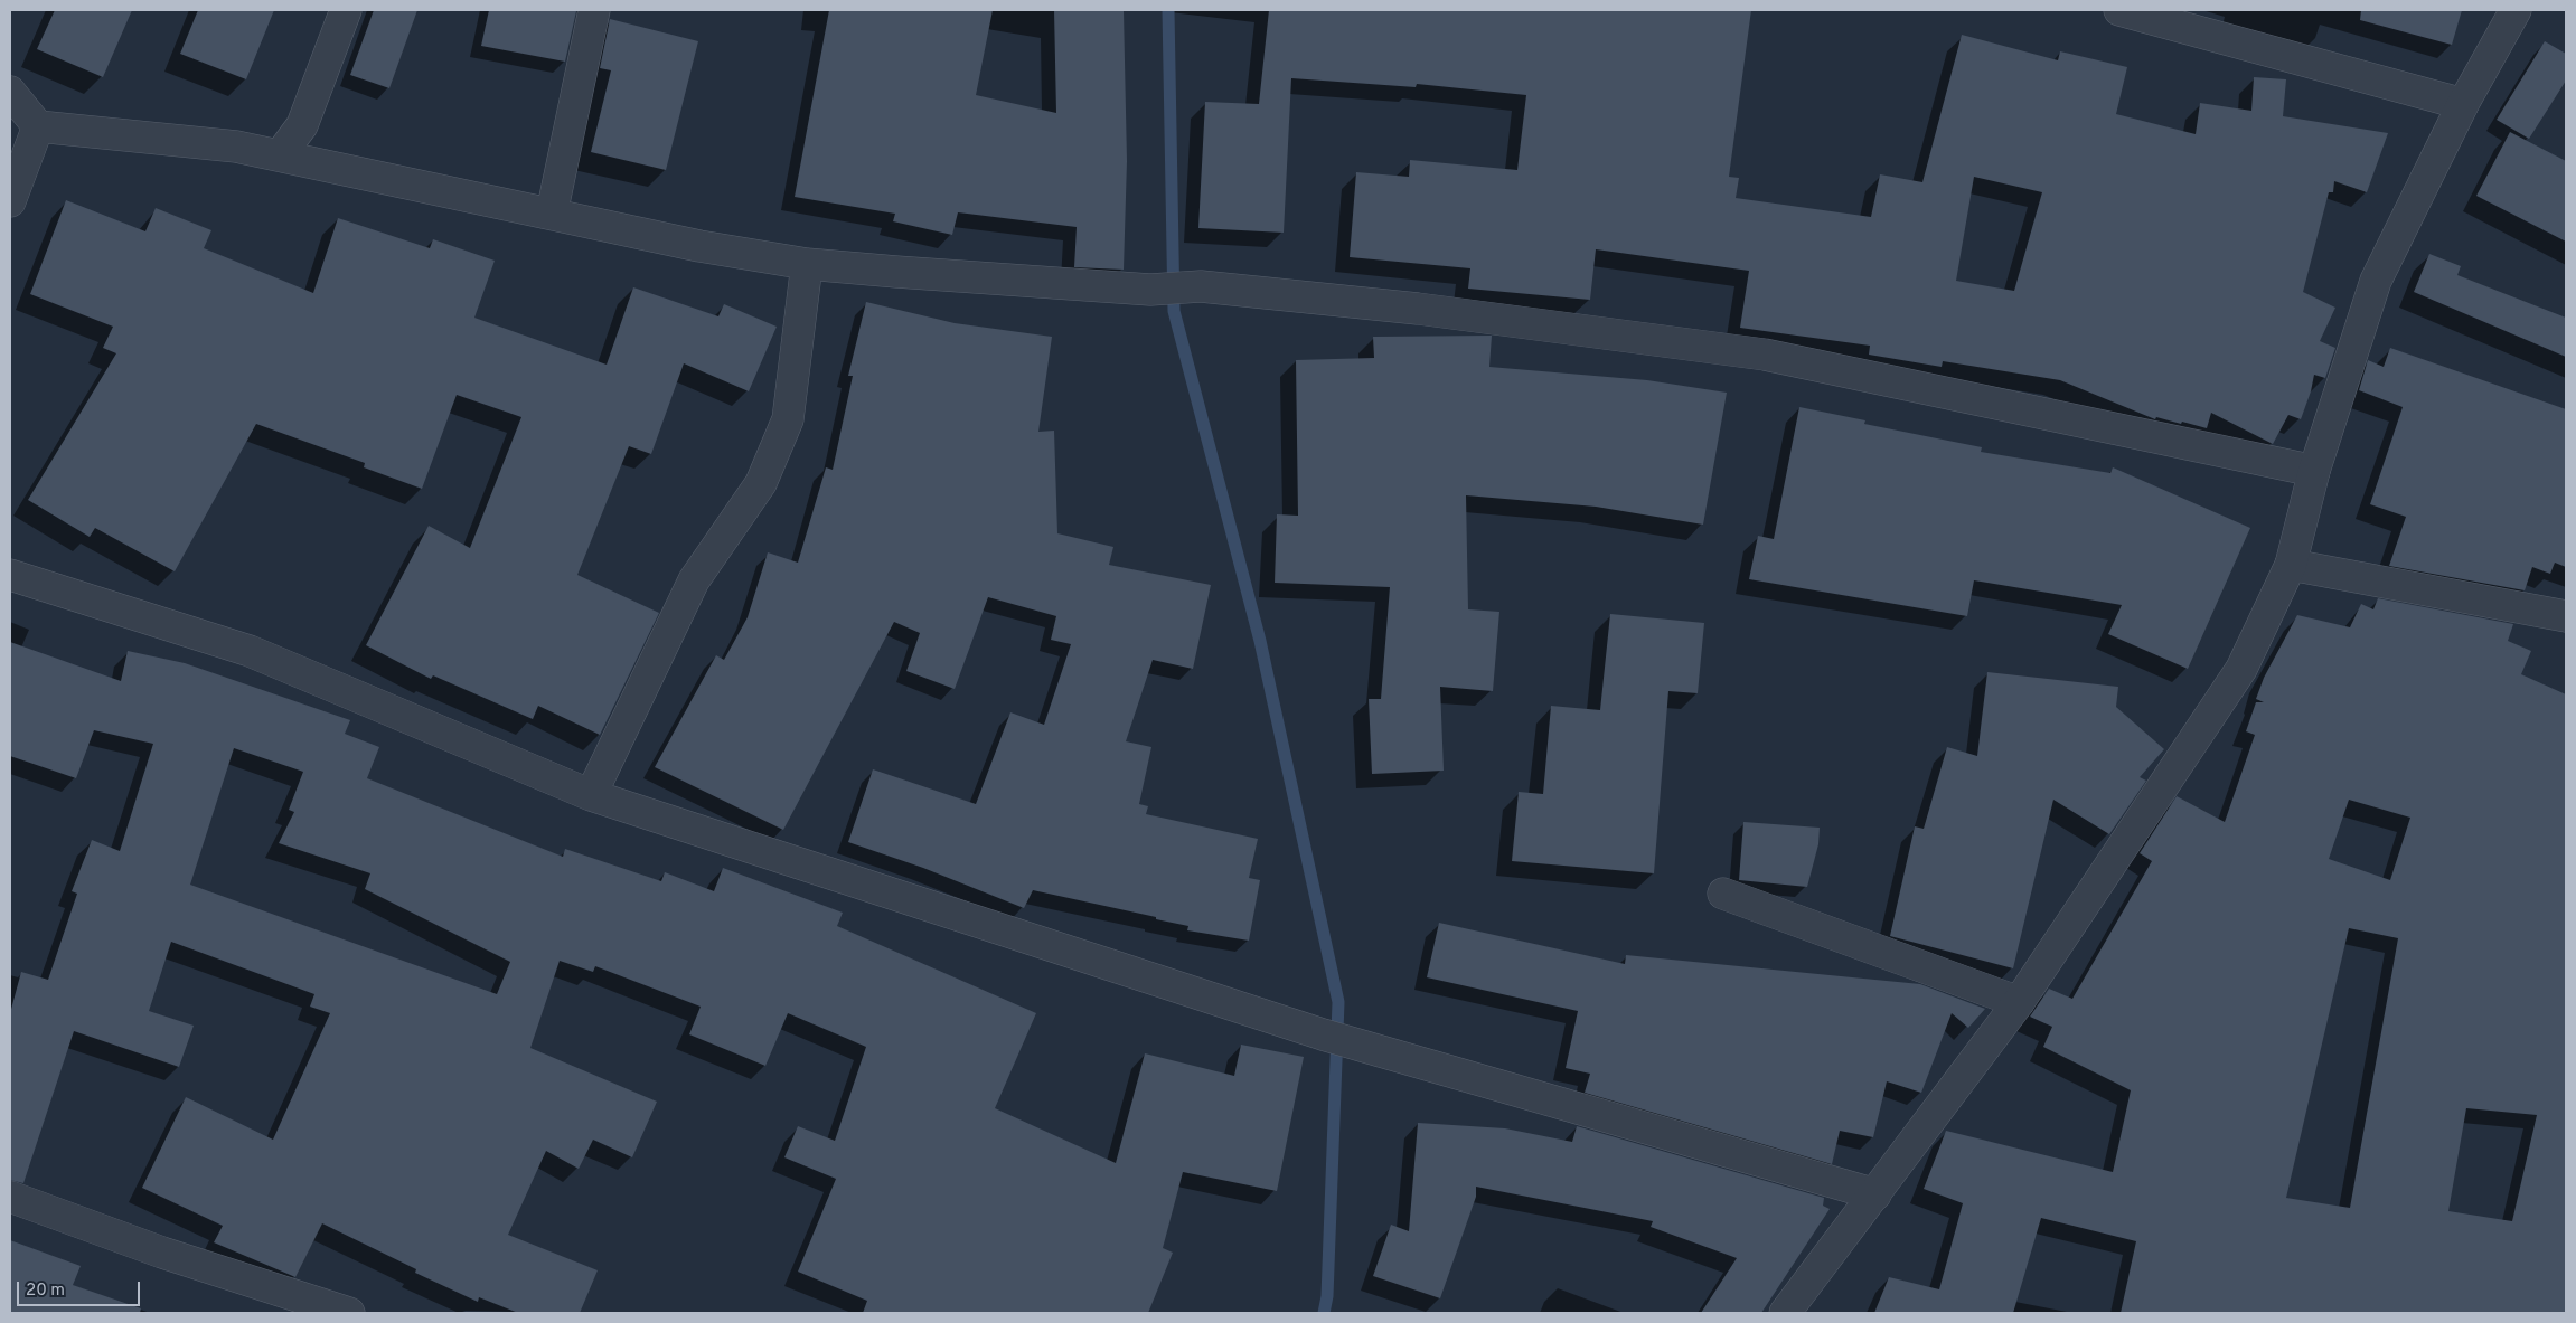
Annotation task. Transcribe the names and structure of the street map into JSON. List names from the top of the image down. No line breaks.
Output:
{"scale_bar":"20 m"}
